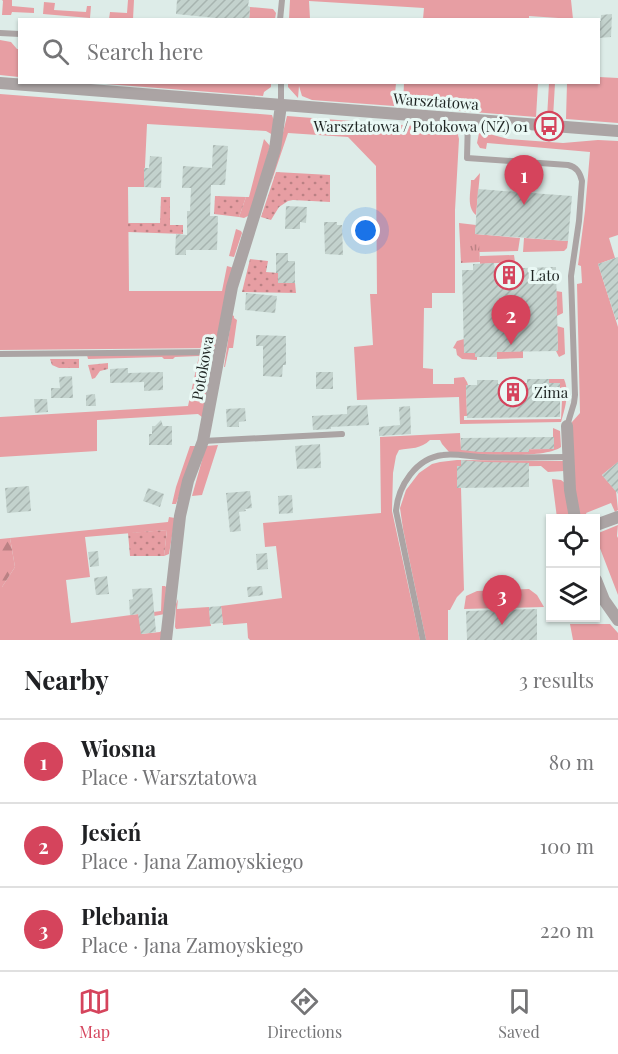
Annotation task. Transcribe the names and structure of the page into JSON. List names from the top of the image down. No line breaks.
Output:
{"streets":{"street":["Warsztatowa","Potokowa"]},"crossings":[["Warsztatowa","Potokowa"]],"places":{"bus stop":["Warsztatowa / Potokowa (NŻ) 01"],"building":["Lato","Zima"]},"page":{"search":"Search here","pins":["1","2","3"],"heading":["Nearby","3 results"],"list":[{"mark":"1","name":"Wiosna","note":"Place · Warsztatowa","value":"80 m"},{"mark":"2","name":"Jesień","note":"Place · Jana Zamoyskiego","value":"100 m"},{"mark":"3","name":"Plebania","note":"Place · Jana Zamoyskiego","value":"220 m"}],"nav":["Map","Directions","Saved"]}}
